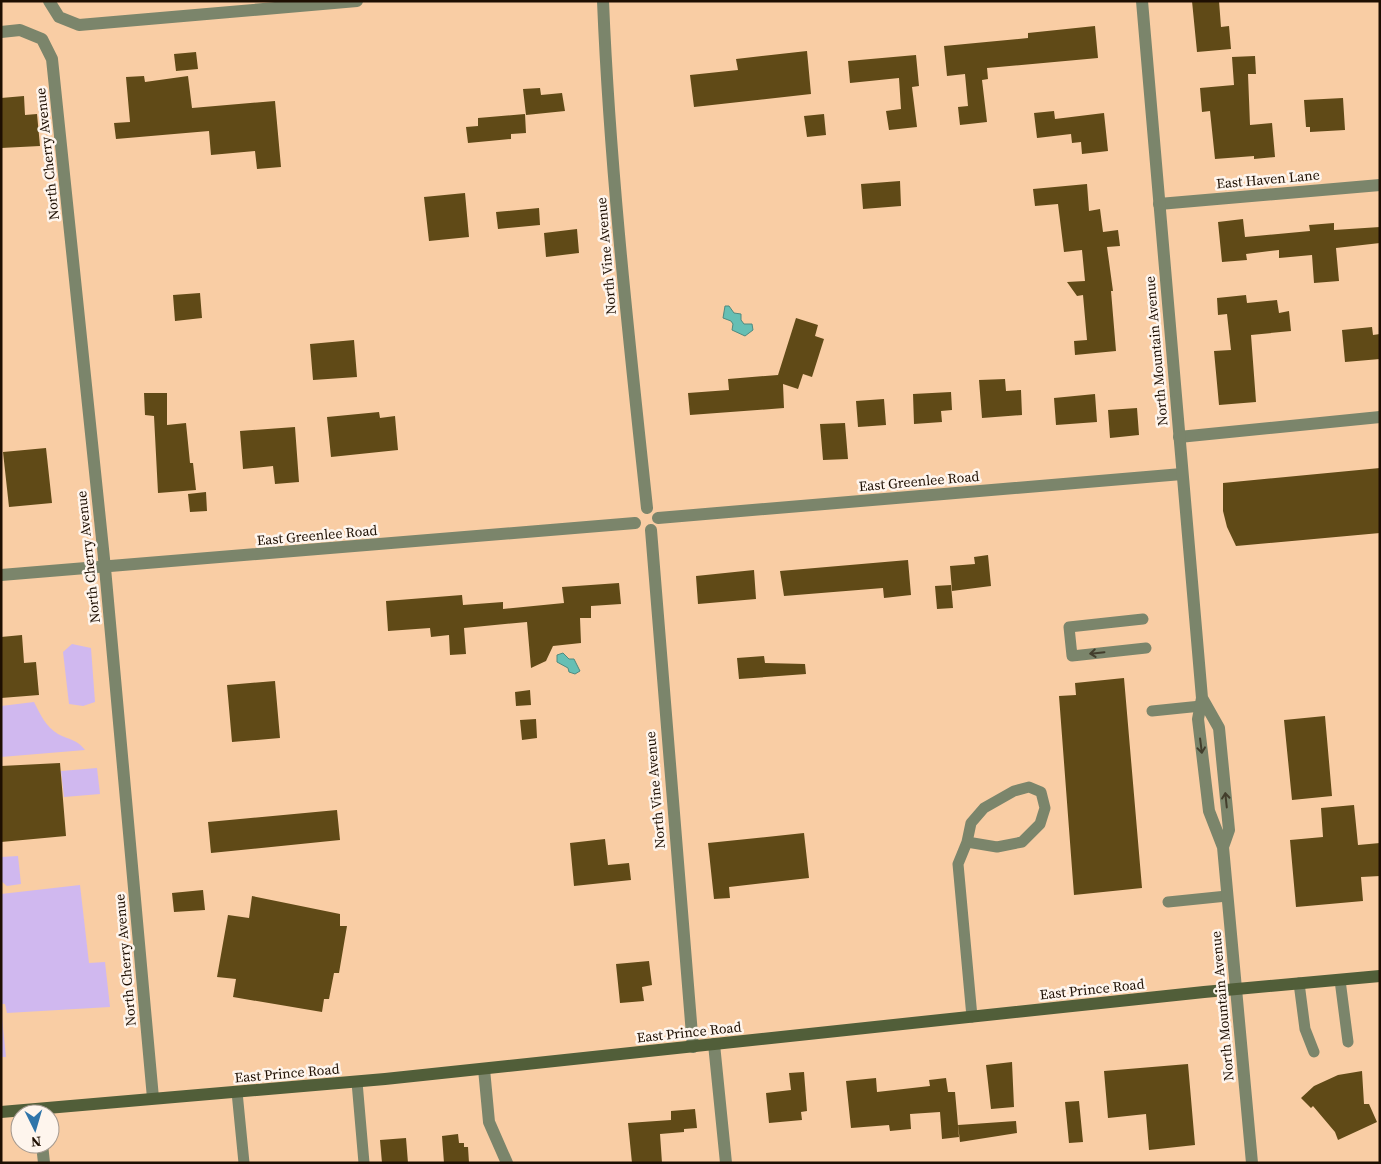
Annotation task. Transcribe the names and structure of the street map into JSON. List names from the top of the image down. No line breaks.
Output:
{"streets":{"main road":["East Prince Road"],"street":["North Cherry Avenue","East Haven Lane","North Vine Avenue","North Mountain Avenue","East Greenlee Road"]},"crossings":[["North Cherry Avenue","East Greenlee Road"],["North Cherry Avenue","East Prince Road"],["East Haven Lane","North Mountain Avenue"],["North Vine Avenue","East Greenlee Road"],["North Vine Avenue","East Prince Road"],["North Mountain Avenue","East Greenlee Road"],["North Mountain Avenue","East Prince Road"]],"north":"bottom"}
